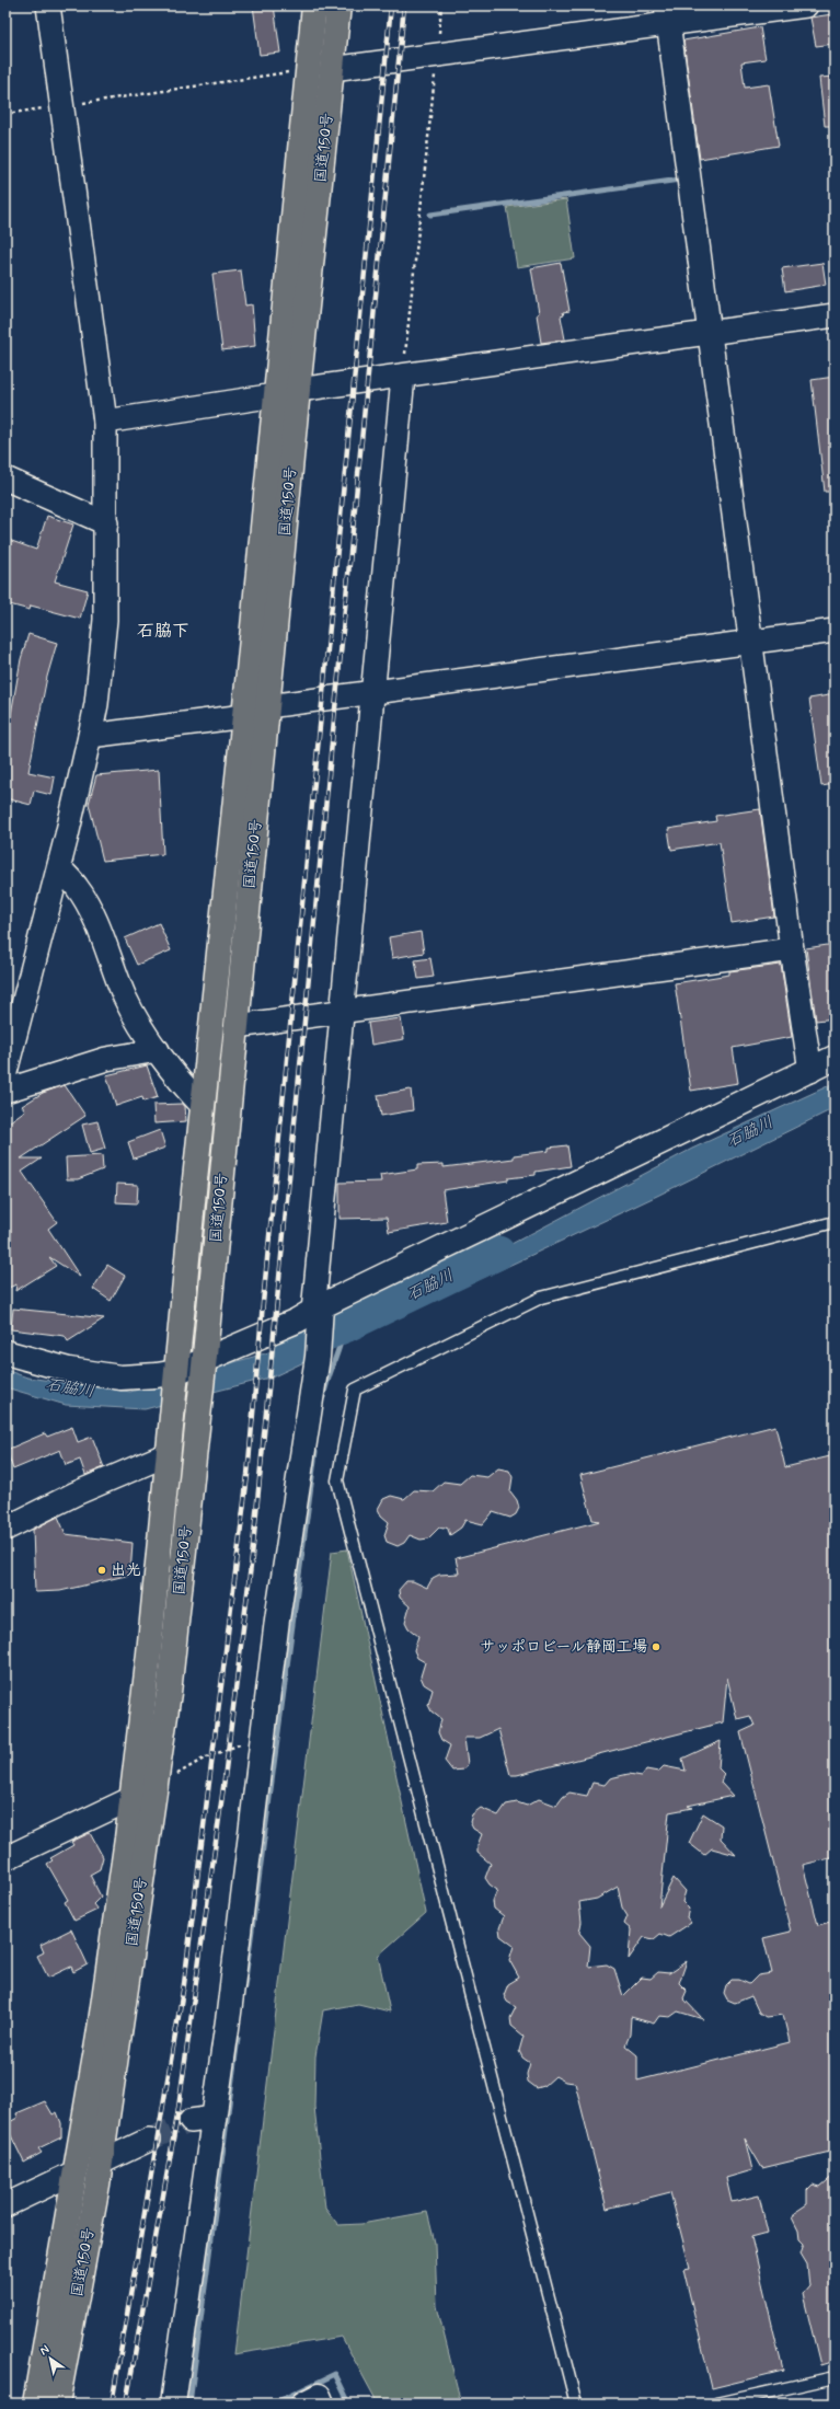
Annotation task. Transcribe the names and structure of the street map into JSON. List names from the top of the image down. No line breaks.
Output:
{"streets":{"highway":["国道150号"]},"districts":["石脇下"],"water":["石脇川"],"places":["出光","サッポロビール静岡工場"],"north":"top left"}
